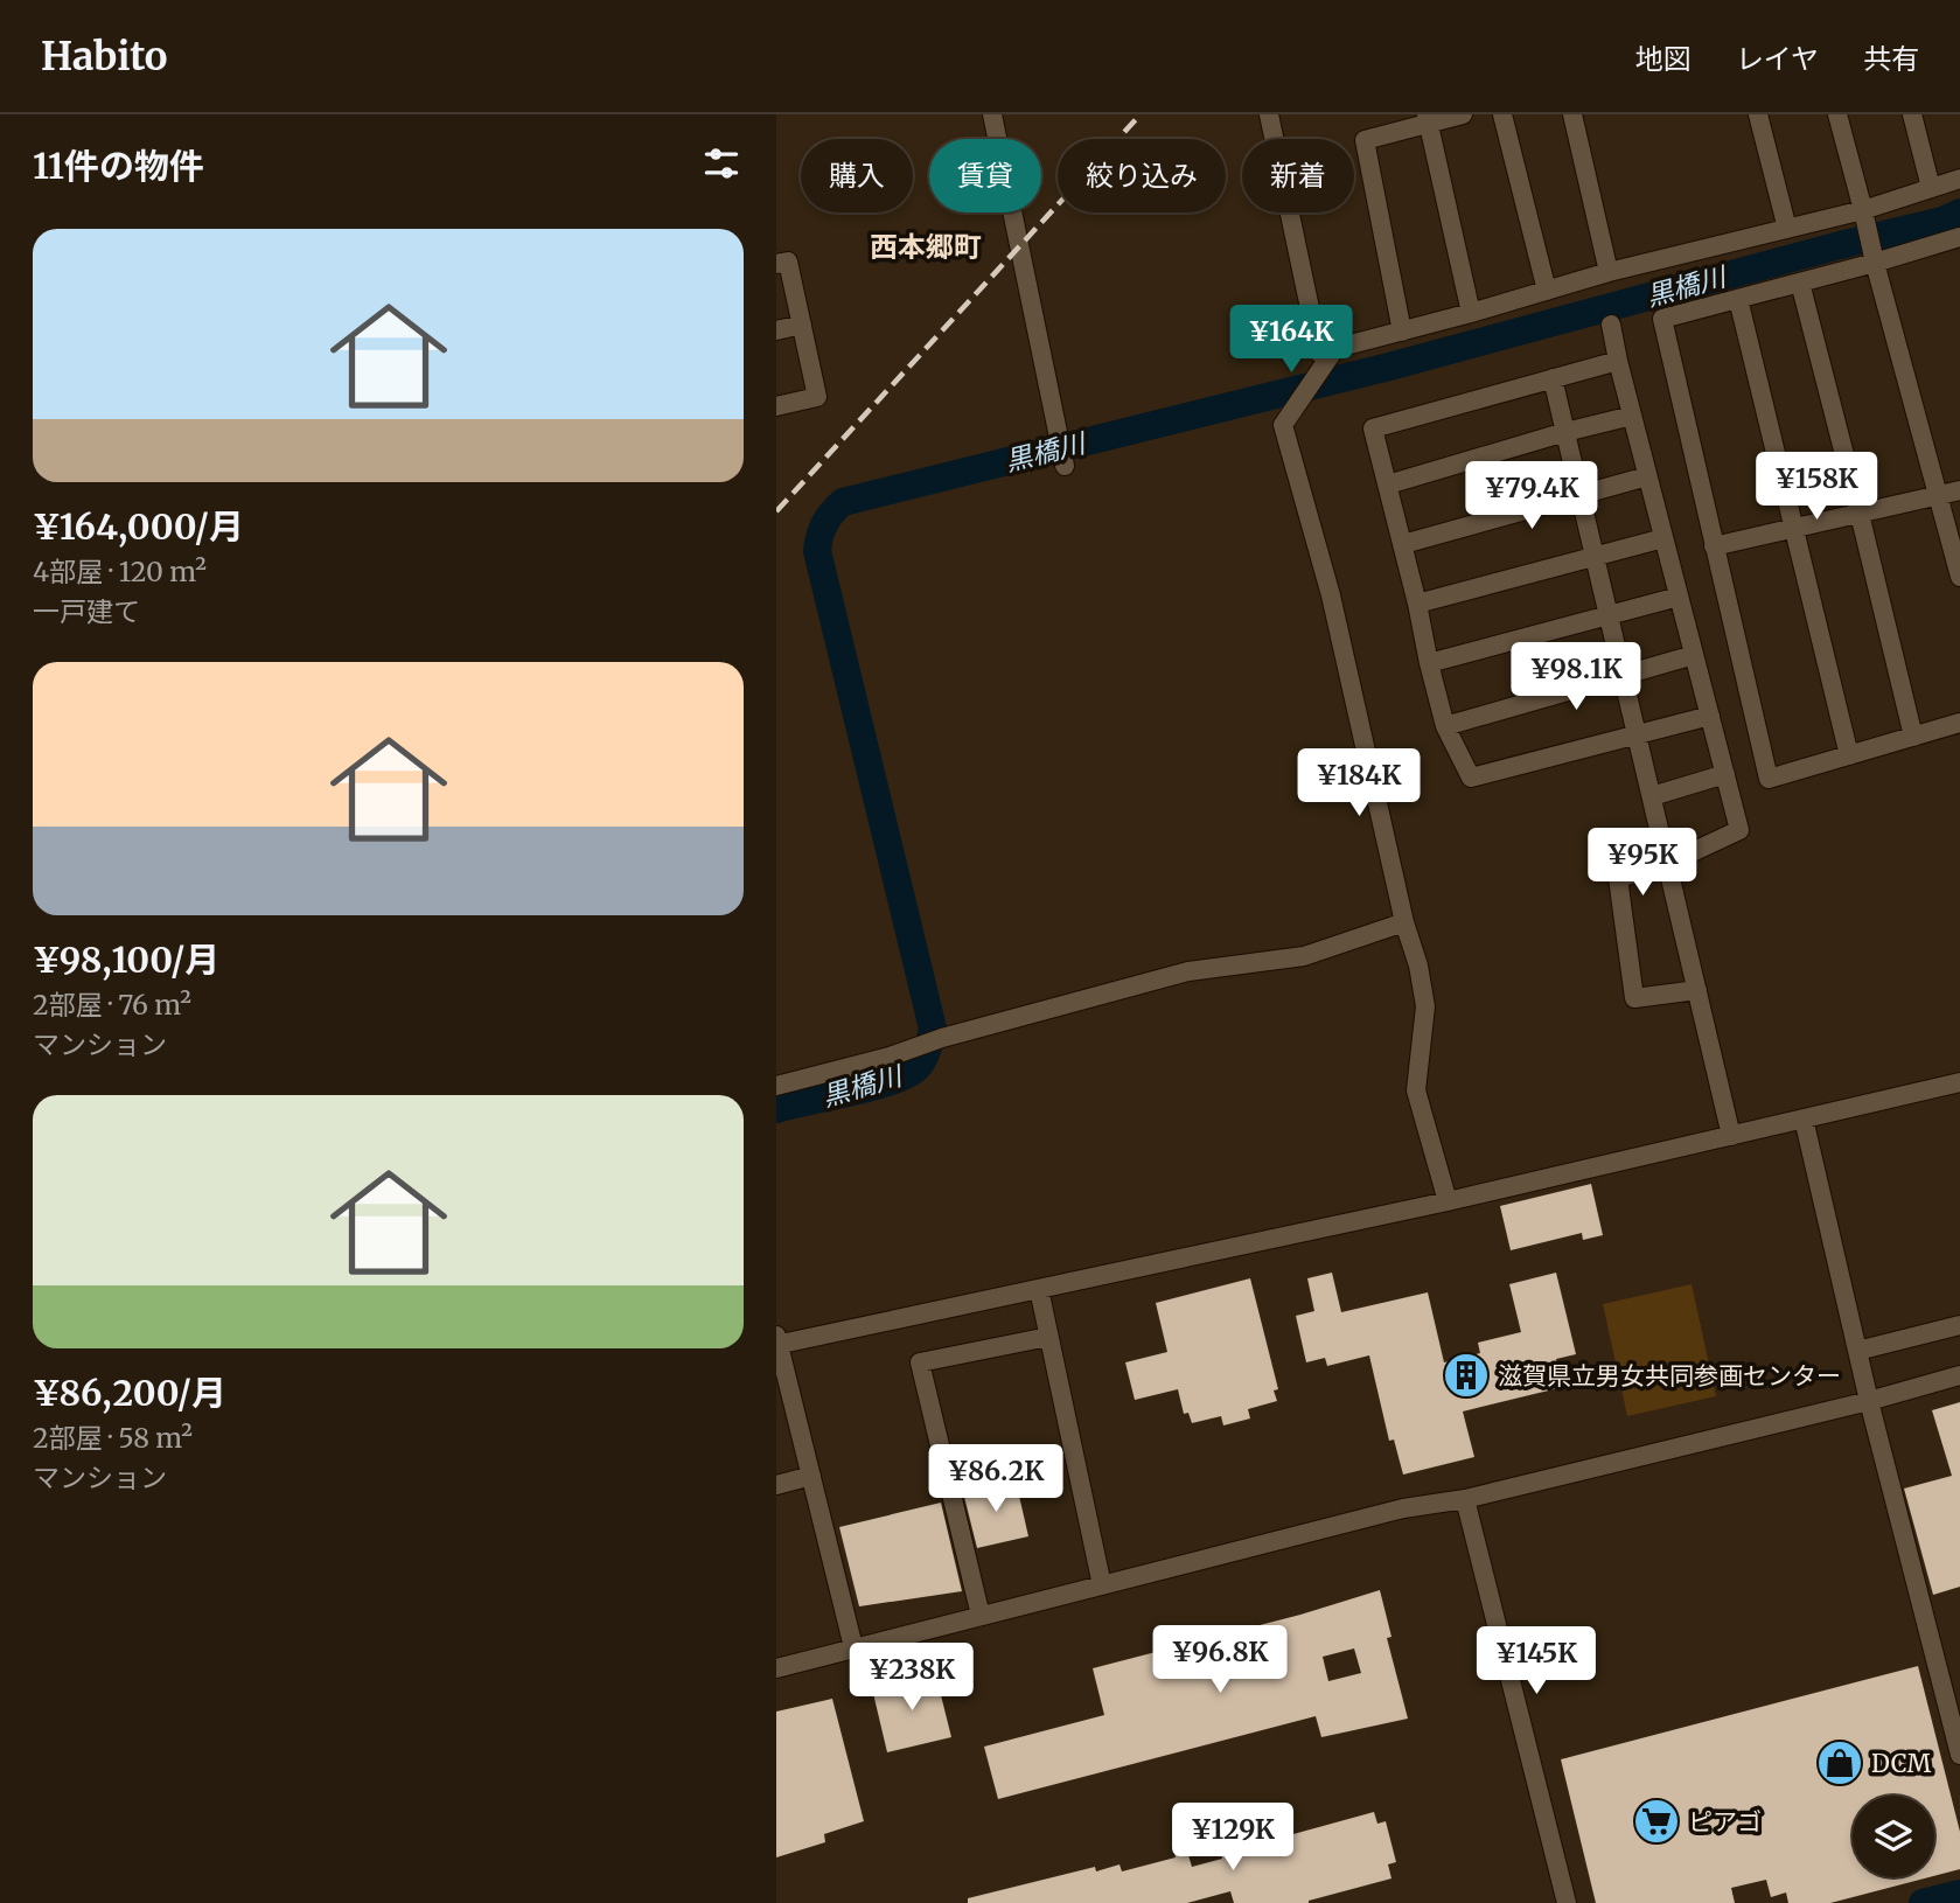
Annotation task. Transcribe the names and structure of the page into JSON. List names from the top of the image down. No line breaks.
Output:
{"districts":["西本郷町"],"water":["黒橋川"],"places":{"building":["滋賀県立男女共同参画センター"],"shop":["DCM"],"supermarket":["ピアゴ"]},"page":{"header":"Habito","nav":["地図","レイヤ","共有"],"heading":"11件の物件","chip":["購入","賃貸","絞り込み","新着"],"list":[{"name":"¥164,000/月","note":"4部屋 · 120 m² · 一戸建て"},{"name":"¥98,100/月","note":"2部屋 · 76 m² · マンション"},{"name":"¥86,200/月","note":"2部屋 · 58 m² · マンション"}],"price":["¥164K","¥158K","¥79.4K","¥98.1K","¥184K","¥95K","¥86.2K","¥96.8K","¥145K","¥238K","¥129K"]}}
